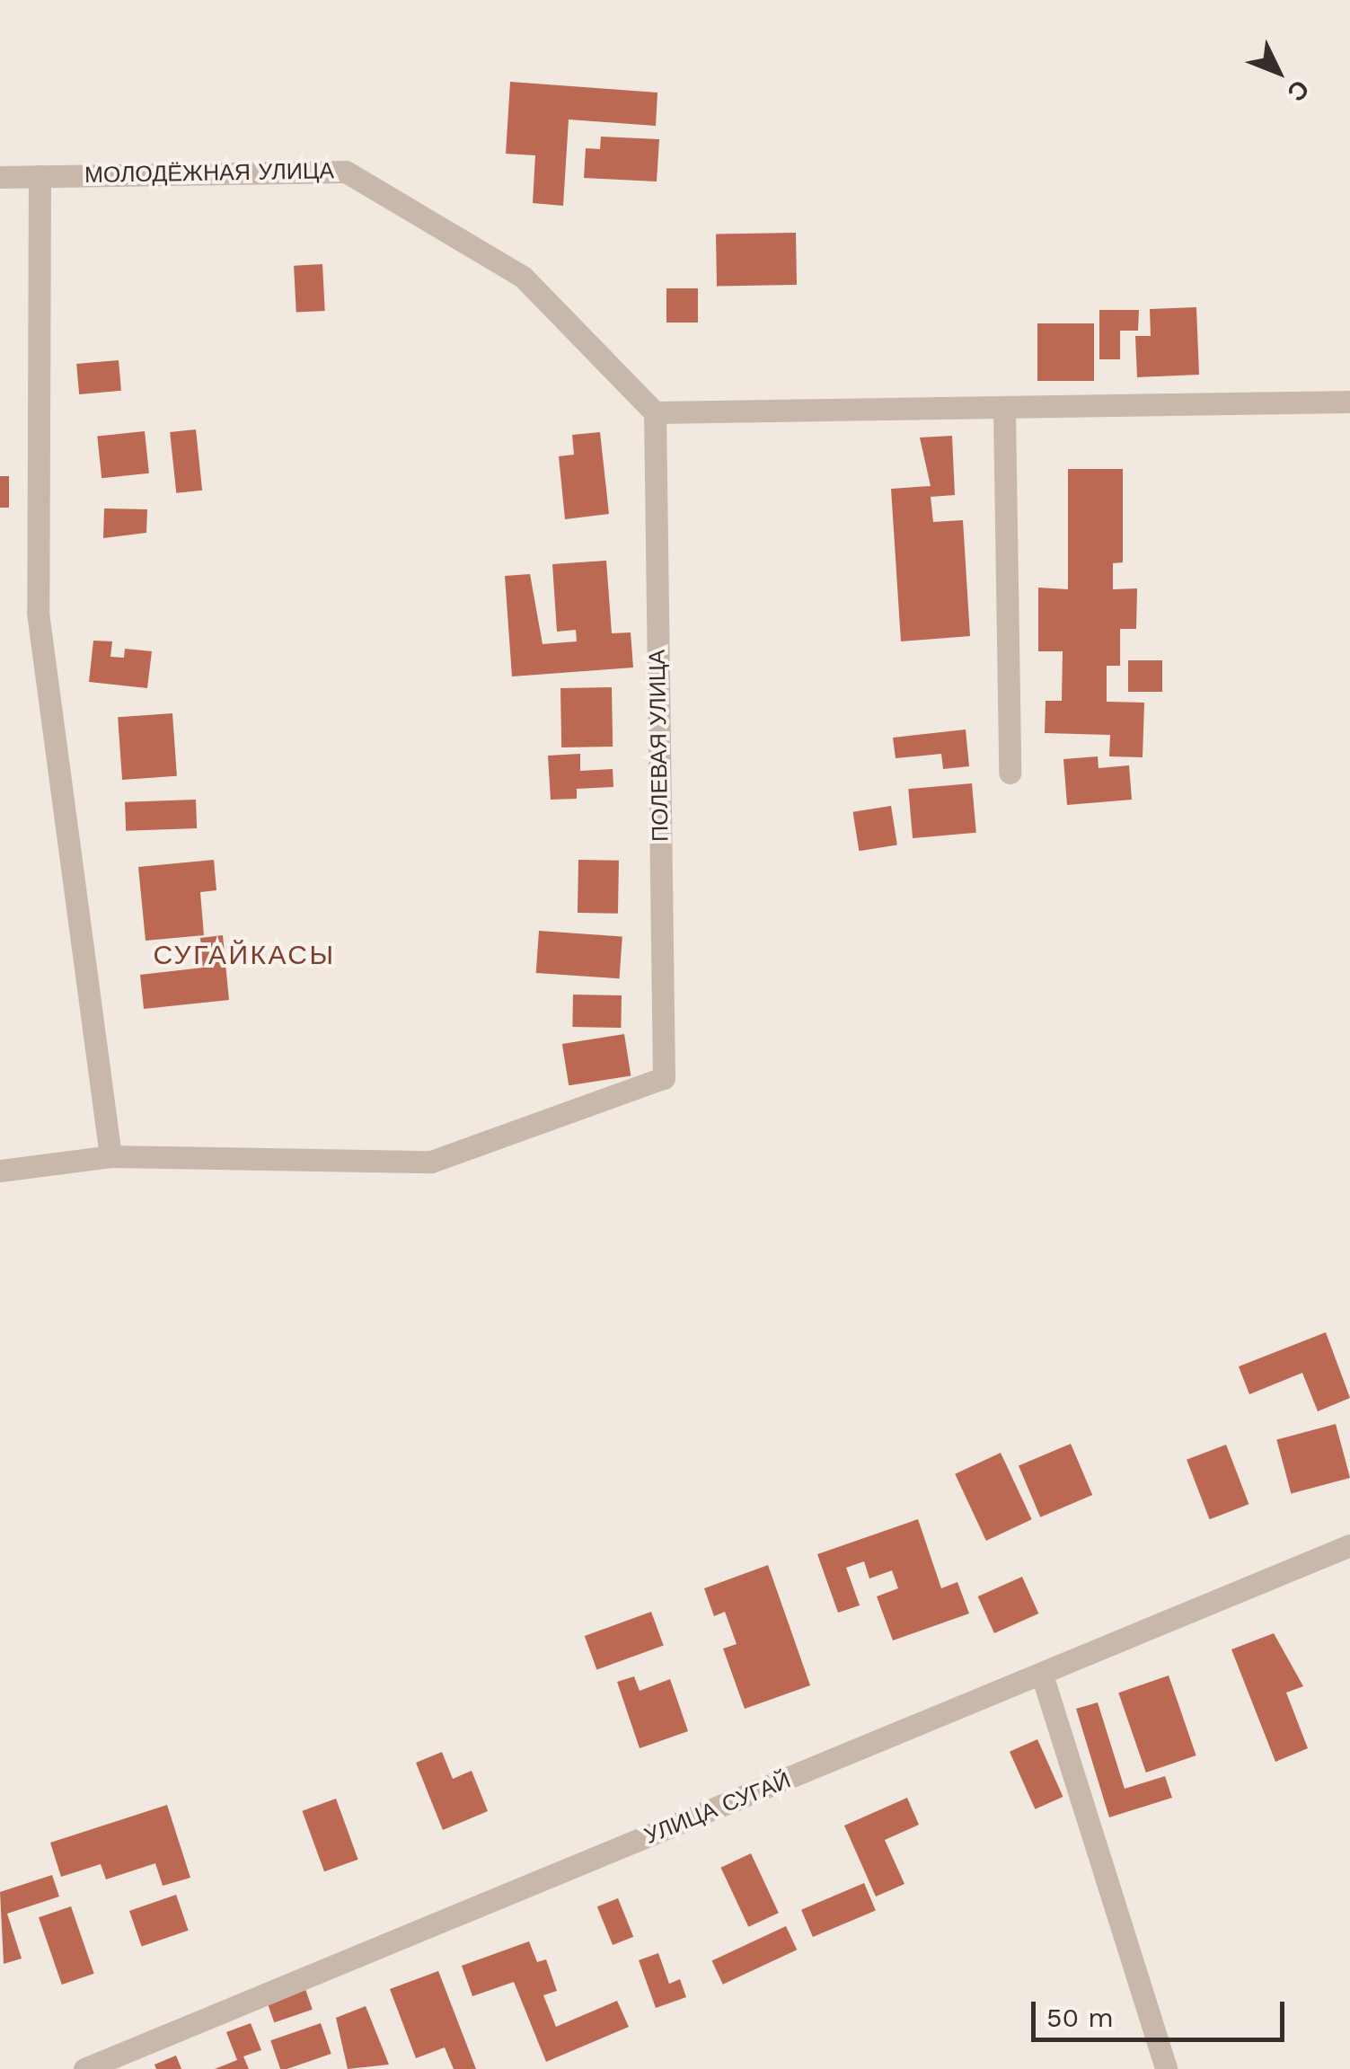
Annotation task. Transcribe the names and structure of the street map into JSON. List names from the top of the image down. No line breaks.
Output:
{"streets":{"street":["МОЛОДЁЖНАЯ УЛИЦА","ПОЛЕВАЯ УЛИЦА","УЛИЦА СУГАЙ"]},"crossings":[["МОЛОДЁЖНАЯ УЛИЦА","ПОЛЕВАЯ УЛИЦА"]],"districts":["СУГАЙКАСЫ"],"scale_bar":"50 m","north":"bottom right"}
